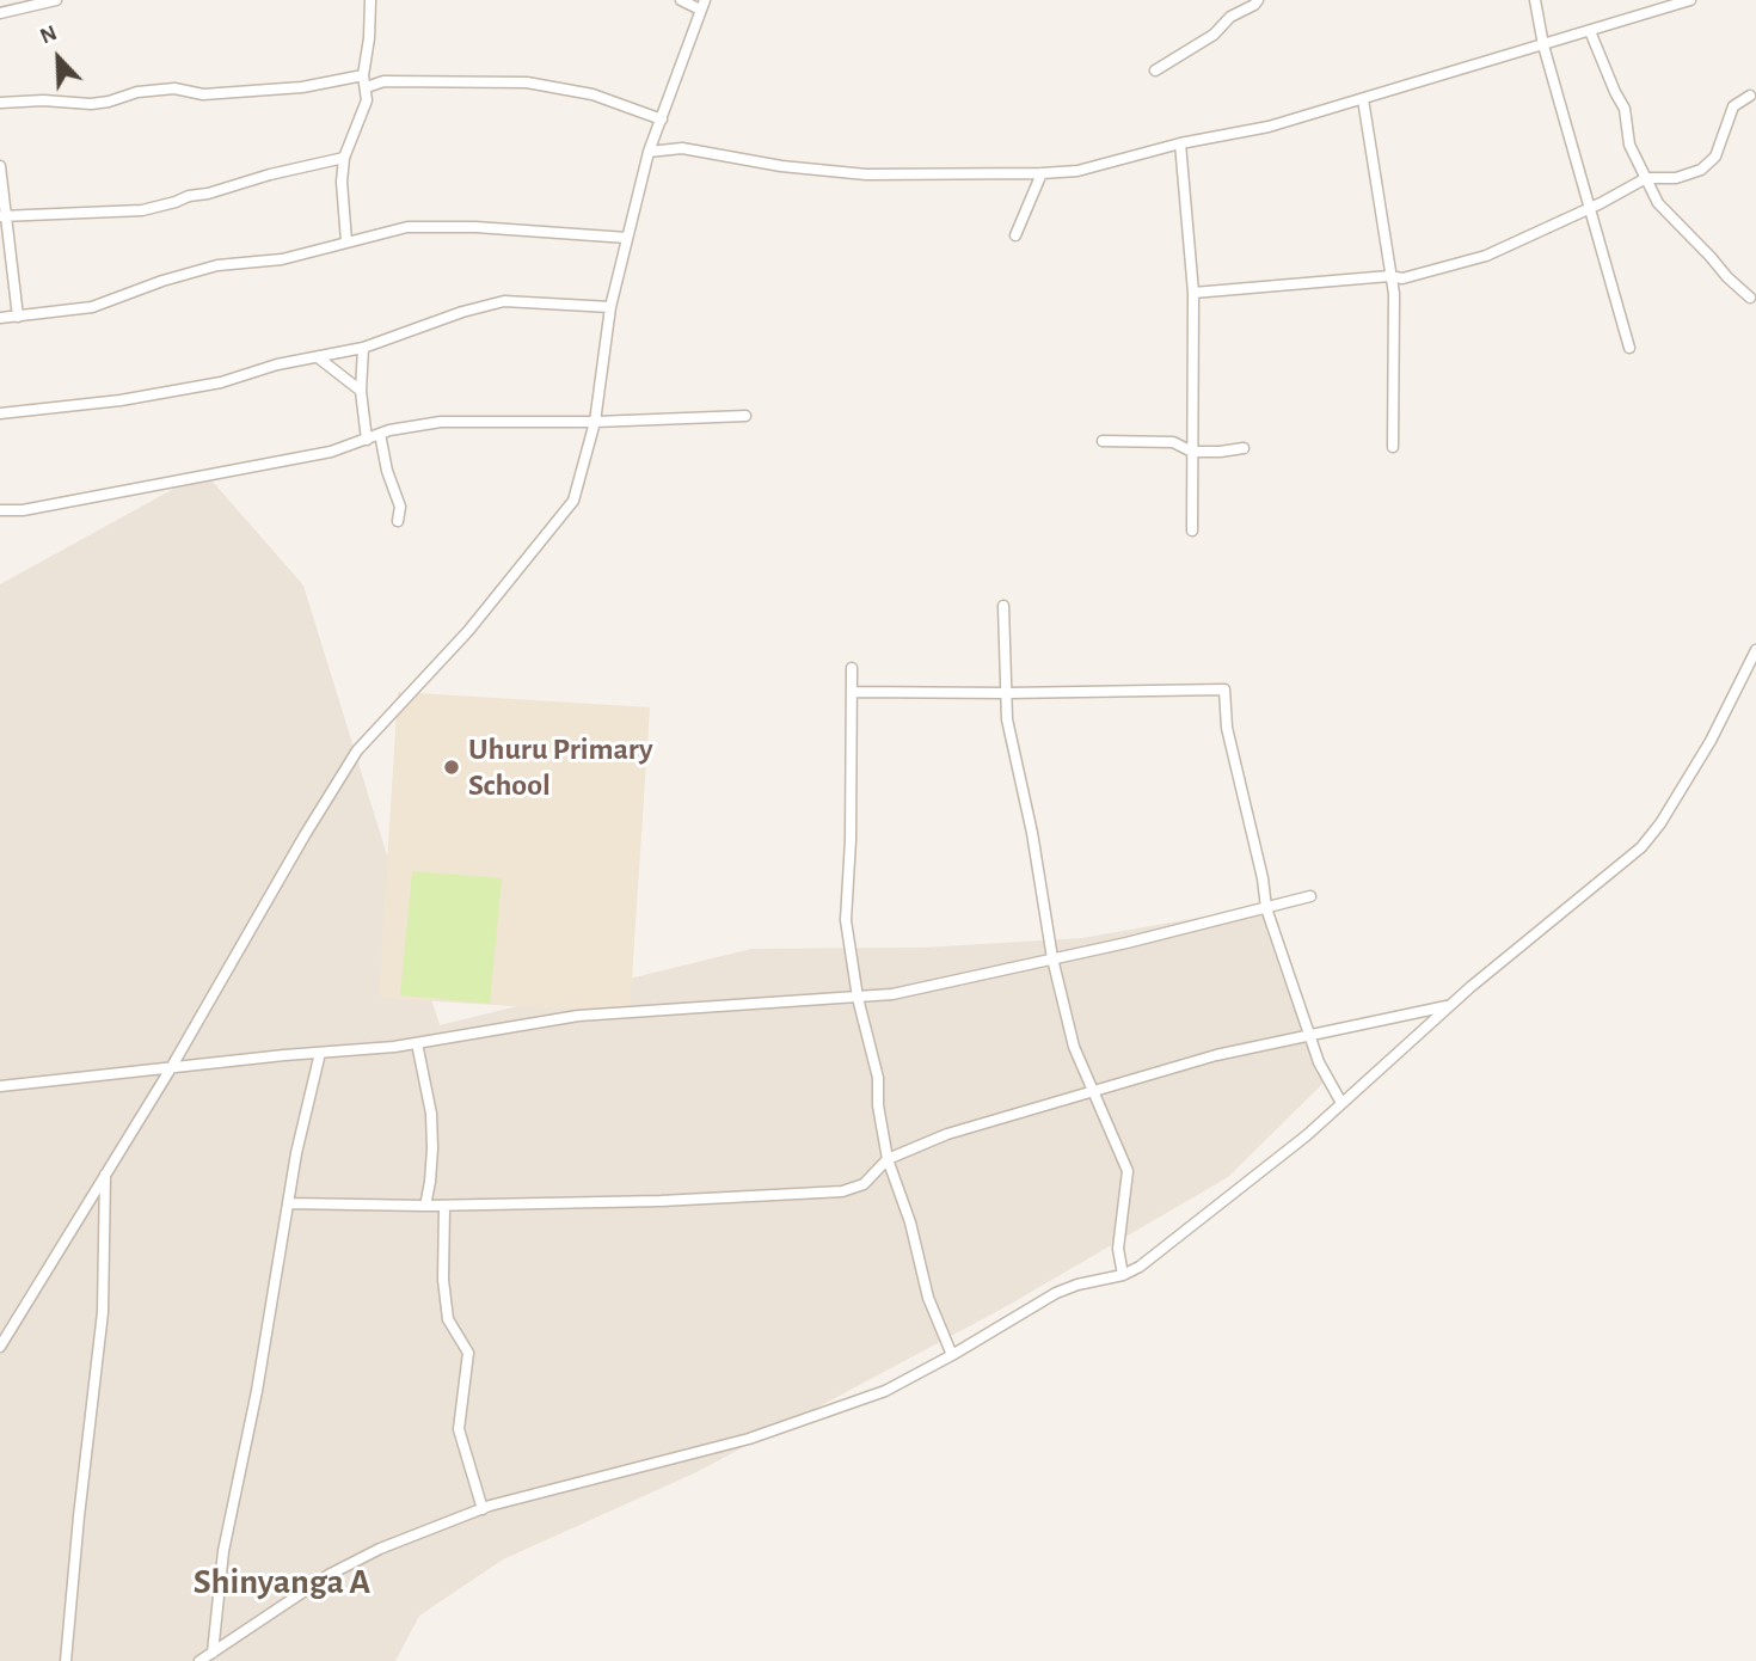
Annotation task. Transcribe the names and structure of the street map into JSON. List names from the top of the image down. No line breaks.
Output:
{"districts":["Shinyanga A"],"places":["Uhuru Primary School"],"north":"top left"}
